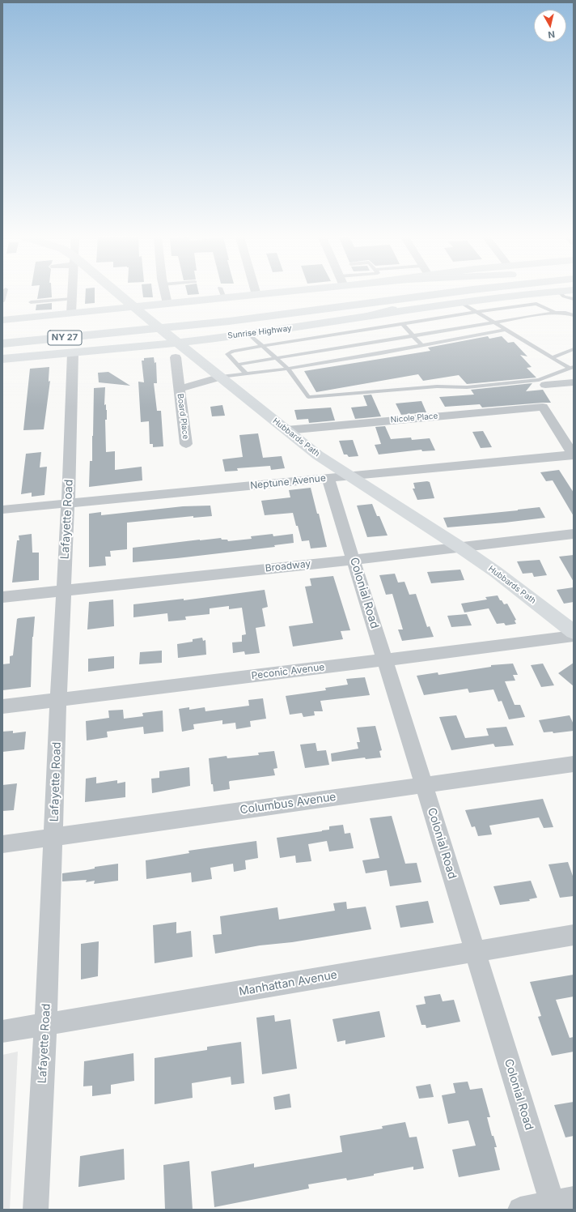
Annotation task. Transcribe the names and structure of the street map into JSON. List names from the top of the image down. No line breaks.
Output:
{"streets":{"main road":["Sunrise Highway","NY 27","Hubbards Path"],"street":["Board Place","Nicole Place","Neptune Avenue","Lafayette Road","Broadway","Colonial Road","Peconic Avenue","Columbus Avenue","Manhattan Avenue"]},"crossings":[["Sunrise Highway","Board Place"],["Sunrise Highway","Hubbards Path"],["Sunrise Highway","Lafayette Road"],["Board Place","Hubbards Path"],["Nicole Place","Hubbards Path"],["Nicole Place","Neptune Avenue"],["Hubbards Path","Neptune Avenue"],["Hubbards Path","Broadway"],["Neptune Avenue","Lafayette Road"],["Neptune Avenue","Colonial Road"],["Lafayette Road","Broadway"],["Lafayette Road","Peconic Avenue"],["Lafayette Road","Columbus Avenue"],["Lafayette Road","Manhattan Avenue"],["Broadway","Colonial Road"],["Colonial Road","Peconic Avenue"],["Colonial Road","Columbus Avenue"],["Colonial Road","Manhattan Avenue"]],"north":"bottom"}
